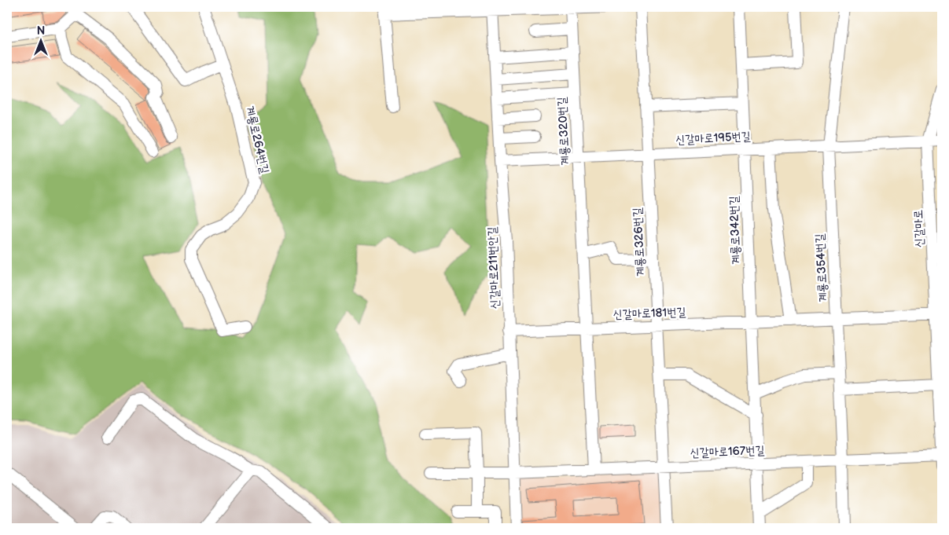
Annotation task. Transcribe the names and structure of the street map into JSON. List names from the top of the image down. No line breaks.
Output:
{"streets":{"street":["계룡로320번길","신갈마로195번길","계룡로264번길","신갈마로","계룡로342번길","계룡로326번길","신갈마로211번안길","계룡로354번길","신갈마로181번길","신갈마로167번길"]},"crossings":[["계룡로320번길","신갈마로195번길"],["계룡로320번길","신갈마로181번길"],["계룡로320번길","신갈마로167번길"],["신갈마로195번길","신갈마로"],["신갈마로195번길","계룡로342번길"],["신갈마로195번길","계룡로326번길"],["신갈마로195번길","신갈마로211번안길"],["신갈마로195번길","계룡로354번길"],["신갈마로","신갈마로181번길"],["신갈마로","신갈마로167번길"],["계룡로342번길","신갈마로181번길"],["계룡로342번길","신갈마로167번길"],["계룡로326번길","신갈마로181번길"],["계룡로326번길","신갈마로167번길"],["신갈마로211번안길","신갈마로181번길"],["신갈마로211번안길","신갈마로167번길"],["계룡로354번길","신갈마로181번길"],["계룡로354번길","신갈마로167번길"]],"north":"top"}
